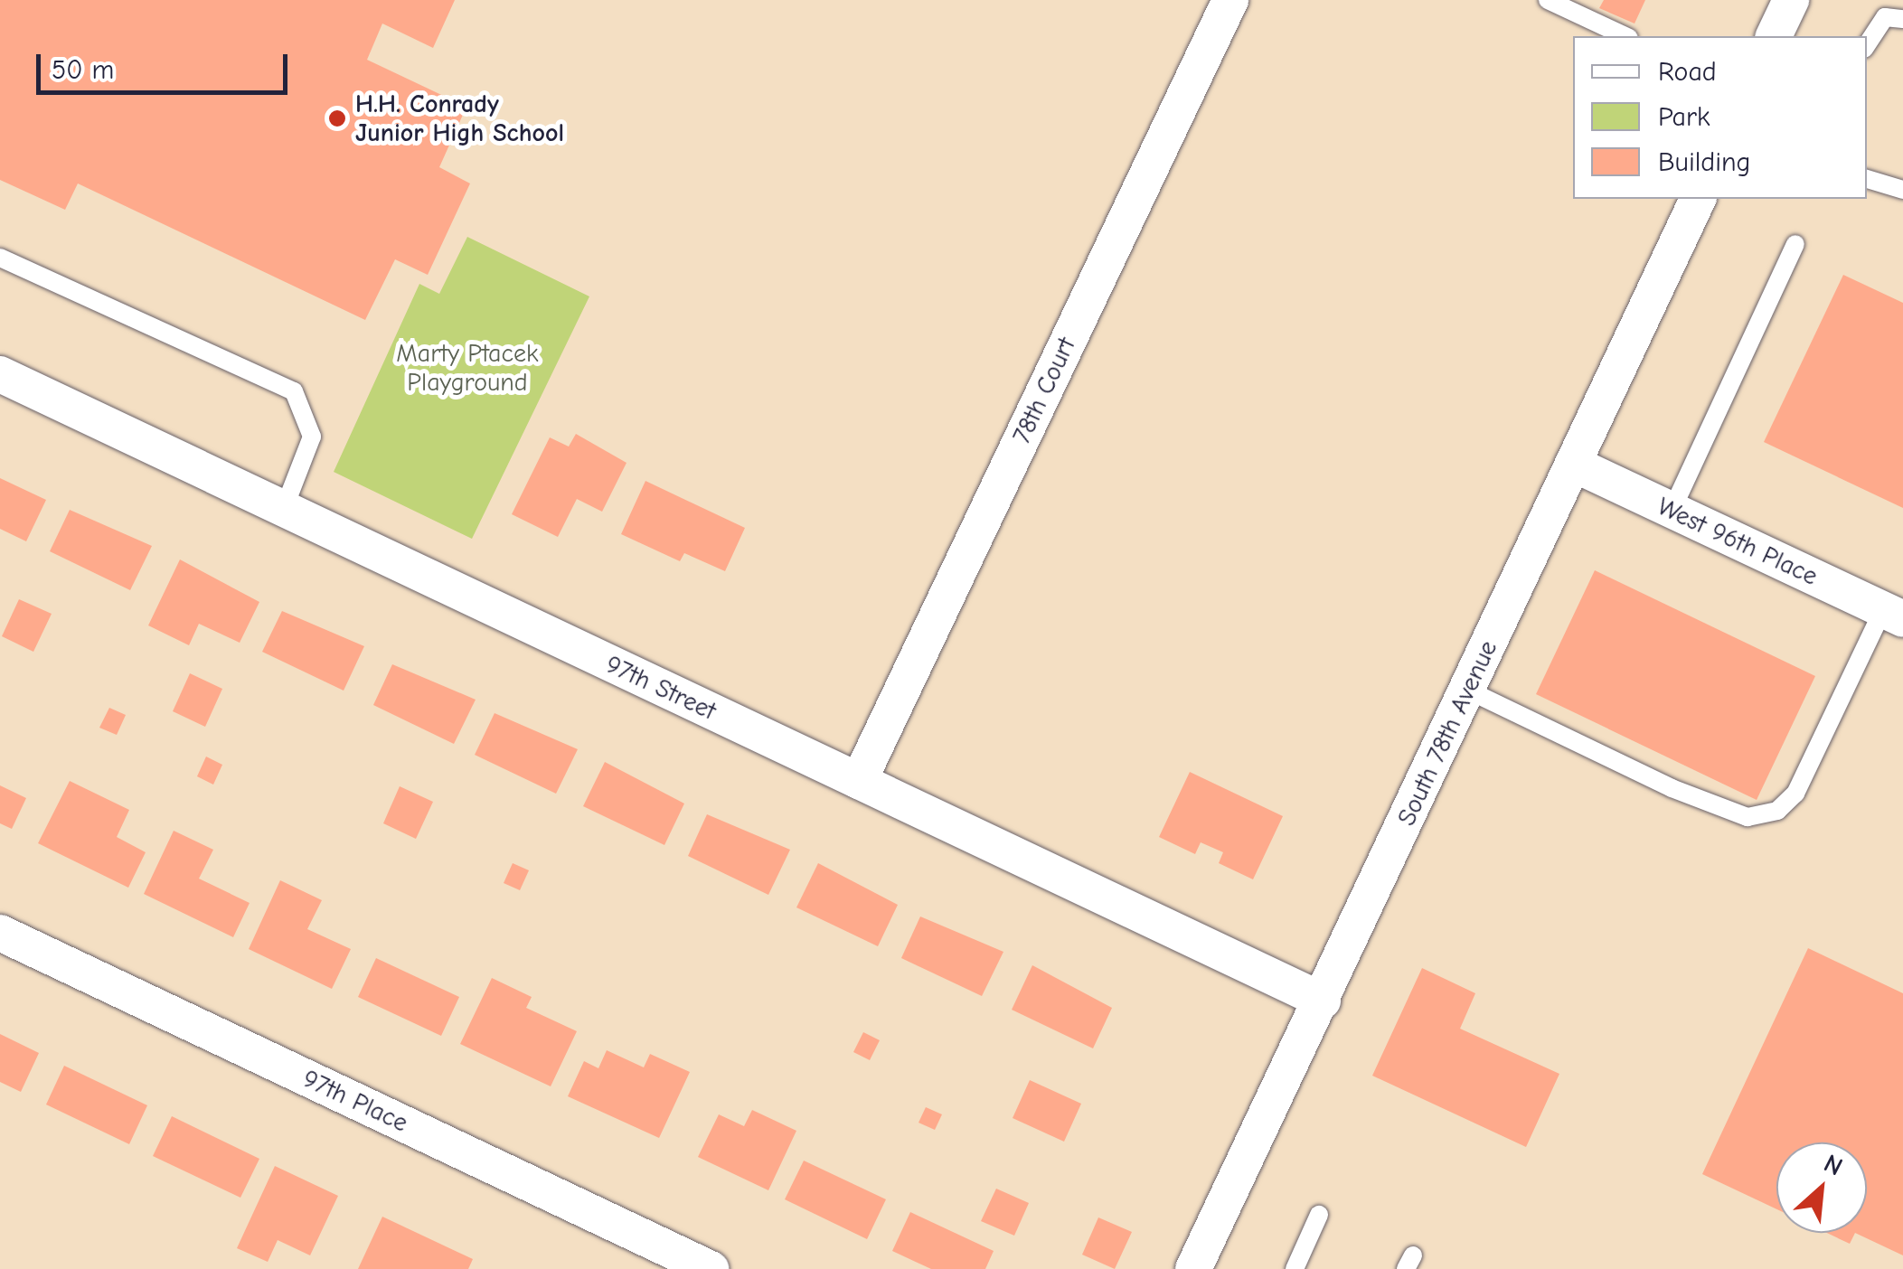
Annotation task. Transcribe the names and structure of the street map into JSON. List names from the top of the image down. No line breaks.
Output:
{"streets":{"street":["78th Court","West 96th Place","97th Street","South 78th Avenue","97th Place"]},"crossings":[["78th Court","97th Street"],["West 96th Place","South 78th Avenue"],["97th Street","South 78th Avenue"]],"parks":["Marty Ptacek Playground"],"places":["H.H. Conrady Junior High School"],"legend":["Road","Park","Building"],"scale_bar":"50 m","north":"top right"}
